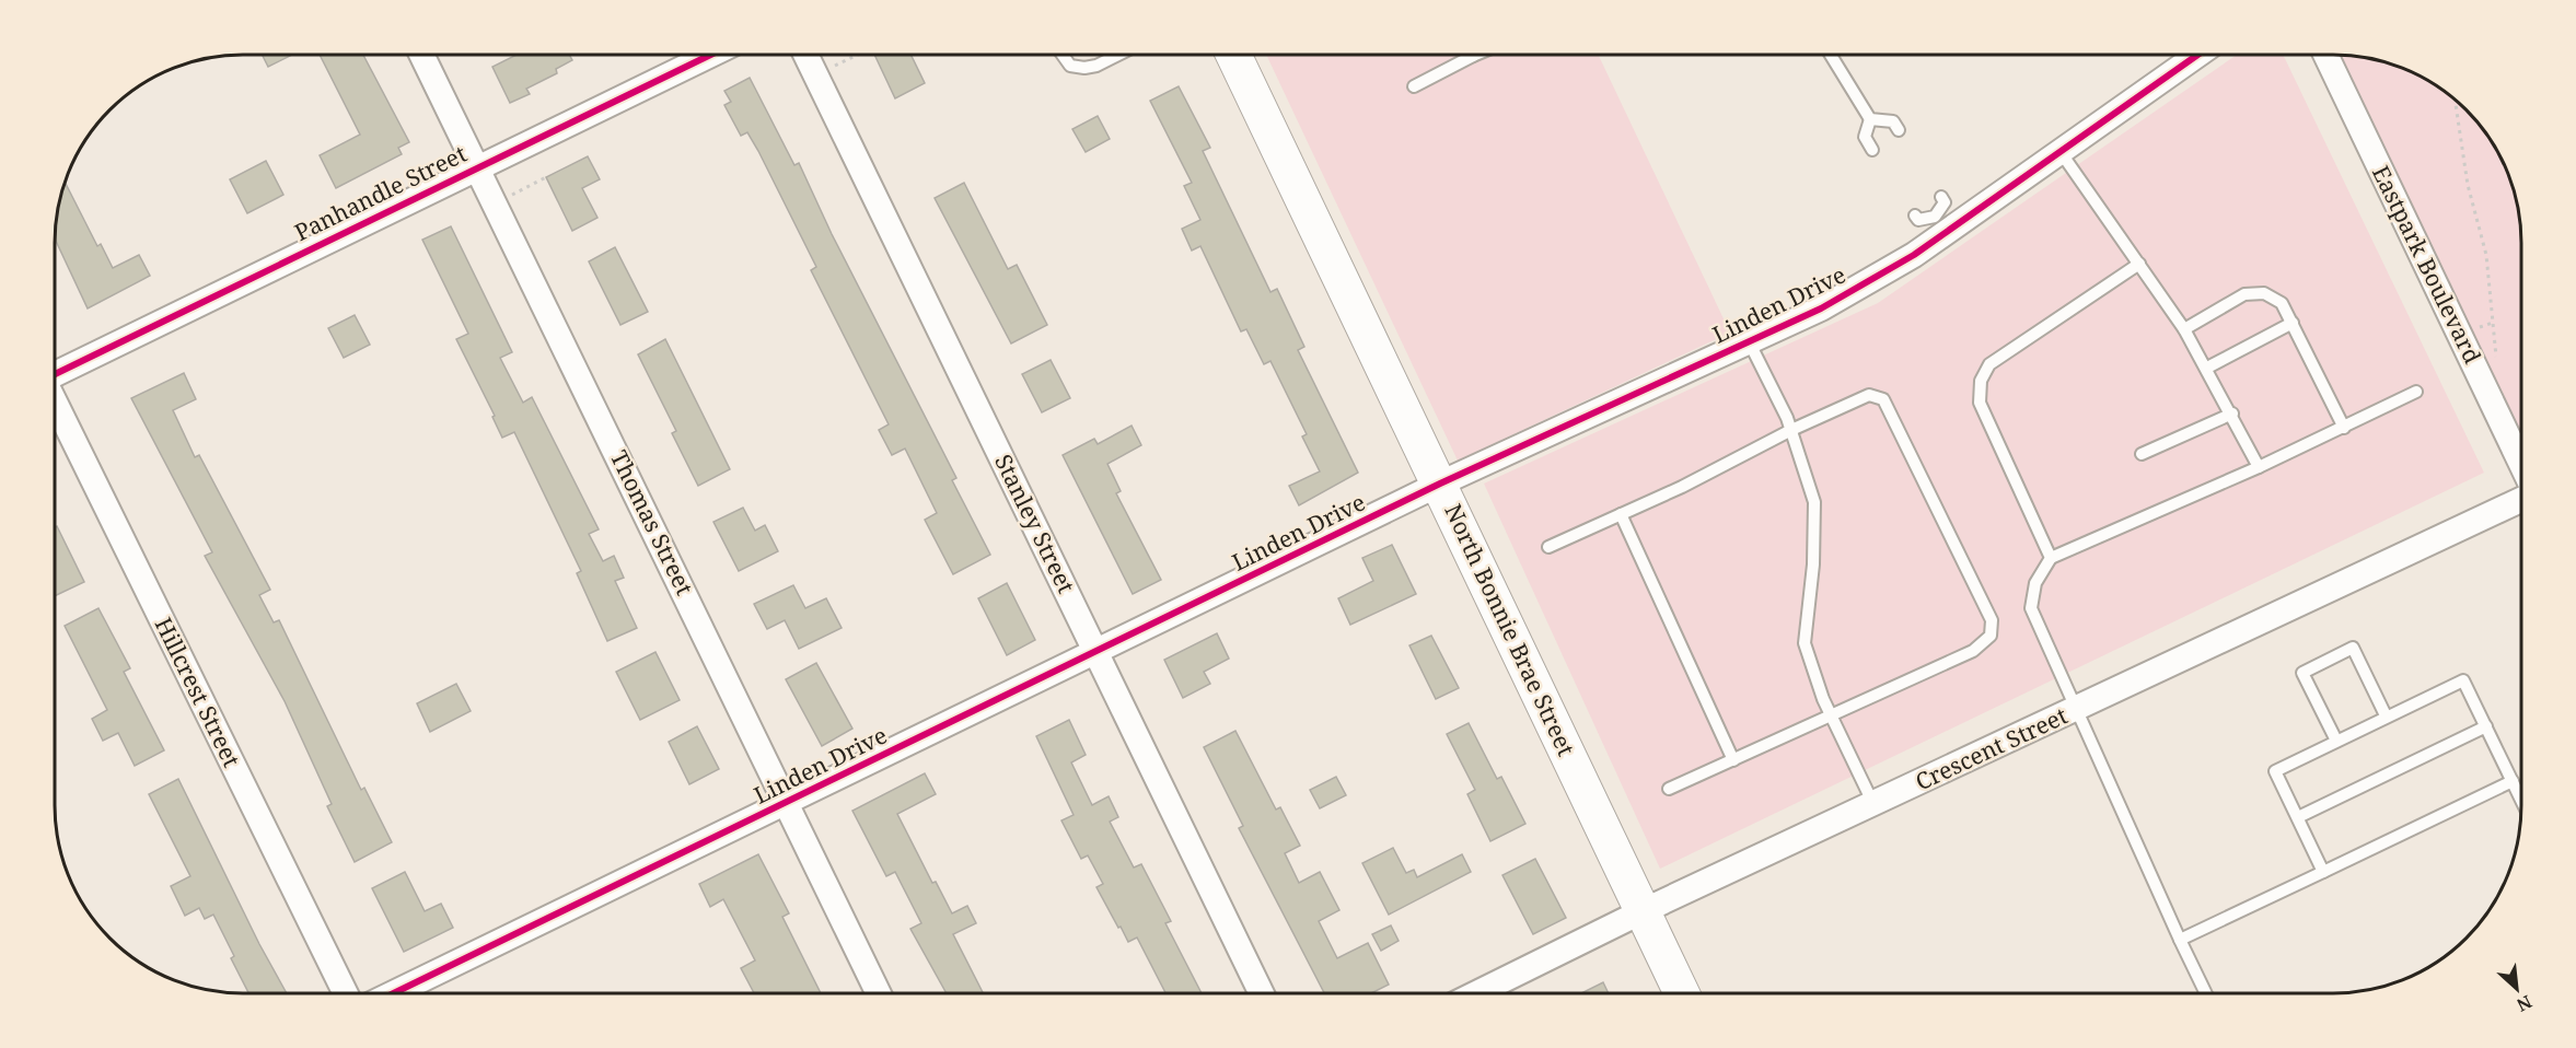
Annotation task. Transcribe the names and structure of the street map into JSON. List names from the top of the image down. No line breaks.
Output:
{"streets":{"main road":["North Bonnie Brae Street"],"street":["Panhandle Street","Eastpark Boulevard","Linden Drive","Thomas Street","Stanley Street","Hillcrest Street","Crescent Street"]},"crossings":[["Panhandle Street","Thomas Street"],["Linden Drive","Thomas Street"],["Linden Drive","Stanley Street"],["Linden Drive","North Bonnie Brae Street"],["North Bonnie Brae Street","Crescent Street"]],"north":"bottom right"}
